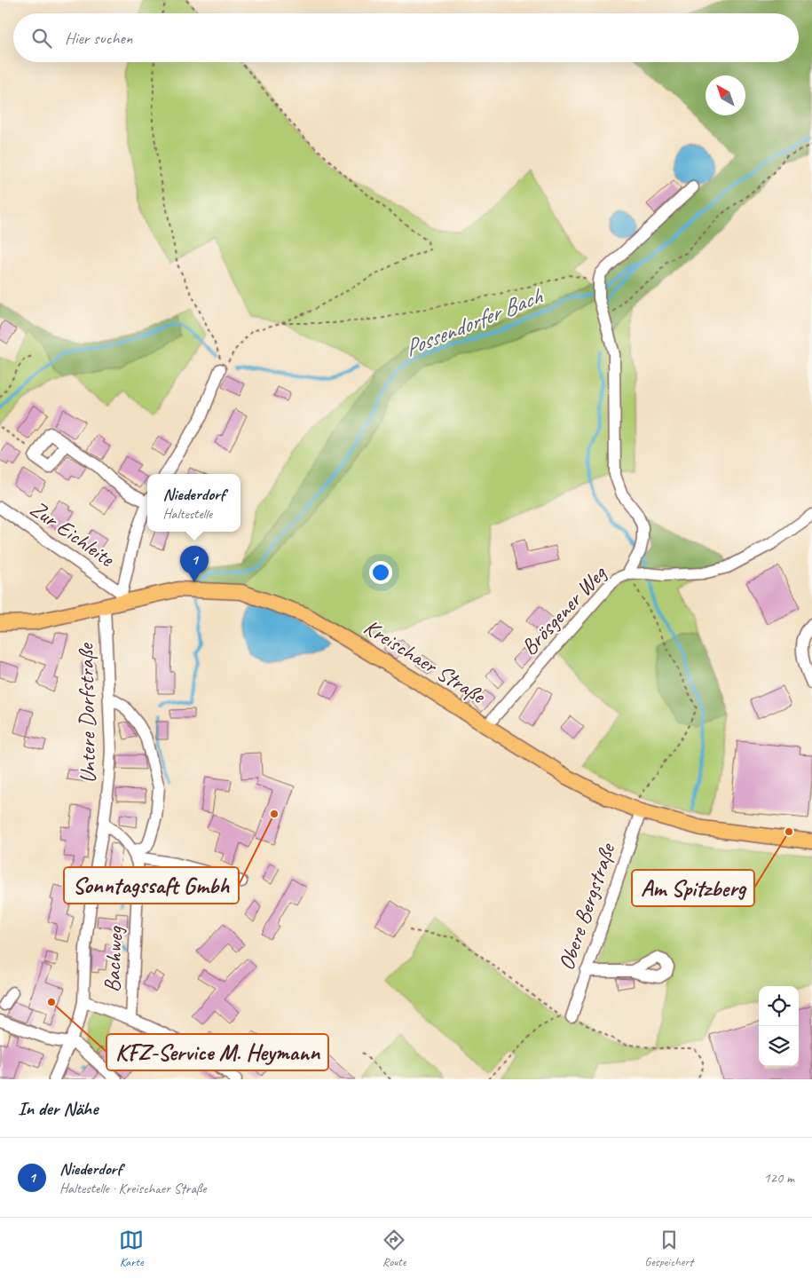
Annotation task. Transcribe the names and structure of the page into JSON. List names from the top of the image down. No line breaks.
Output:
{"streets":{"main road":["Kreischaer Straße"],"street":["Zur Eichleite","Brösgener Weg","Untere Dorfstraße","Obere Bergstraße","Bachweg"]},"crossings":[["Zur Eichleite","Kreischaer Straße"],["Brösgener Weg","Kreischaer Straße"],["Kreischaer Straße","Untere Dorfstraße"],["Kreischaer Straße","Obere Bergstraße"]],"water":["Possendorfer Bach"],"places":["Sonntagssaft Gmbh","Am Spitzberg","KFZ-Service M. Heymann"],"north":"top left","page":{"search":"Hier suchen","popup":["Niederdorf","Haltestelle"],"pins":"1","heading":"In der Nähe","list":[{"mark":"1","name":"Niederdorf","note":"Haltestelle · Kreischaer Straße","value":"120 m"}],"nav":["Karte","Route","Gespeichert"]}}
